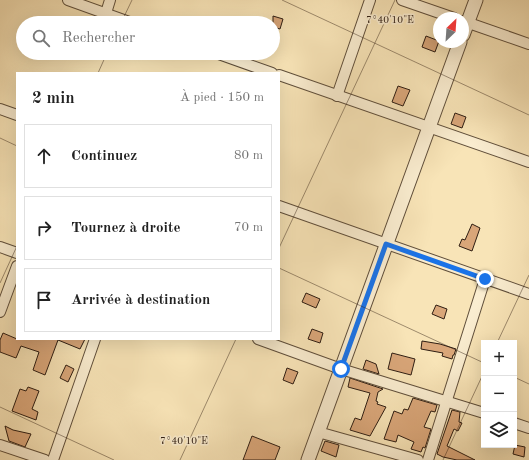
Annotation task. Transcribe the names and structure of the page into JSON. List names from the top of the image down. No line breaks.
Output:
{"north":"top right","page":{"search":"Rechercher","heading":["2 min","À pied · 150 m"],"list":[["Continuez","80 m"],["Tournez à droite","70 m"],"Arrivée à destination"],"map_buttons":["+","−"]},"coordinates":["7°40'10\"E"]}
